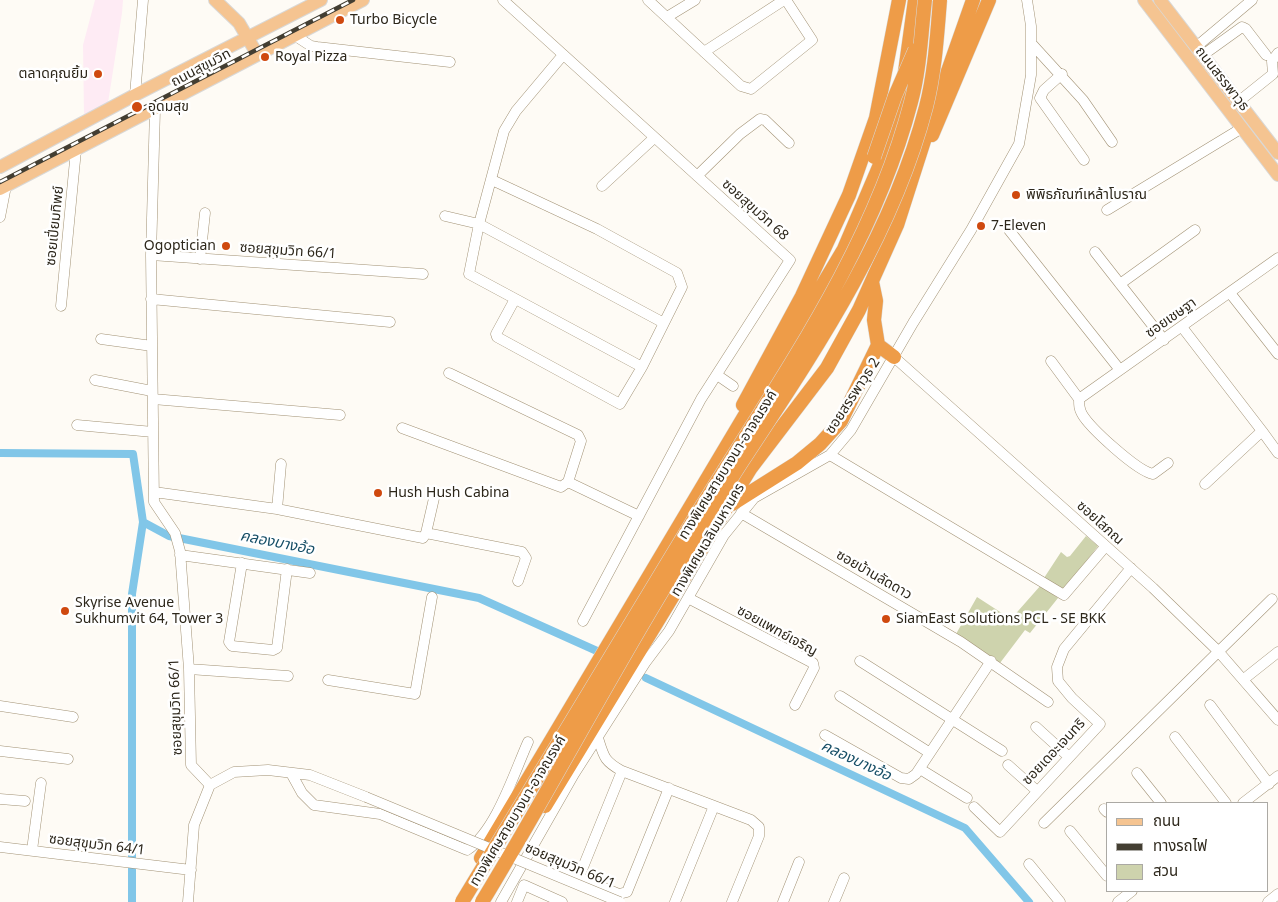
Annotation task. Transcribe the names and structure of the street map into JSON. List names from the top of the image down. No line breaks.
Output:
{"streets":{"highway":["ทางพิเศษสายบางนา-อาจณรงค์","ทางพิเศษเฉลิมมหานคร"],"main road":["ถนนสุขุมวิท","ถนนสรรพาวุธ"],"street":["ซอยสุขุมวิท 68","ซอยเปี่ยมทิพย์","ซอยสุขุมวิท 66/1","ซอยเชษฐา","ซอยสรรพาวุธ 2","ซอยโสภณ","ซอยบ้านลัดดาว","ซอยแพทย์เจริญ","ซอยเดอะเจนทริ","ซอยสุขุมวิท 64/1"]},"crossings":[["ถนนสุขุมวิท","ซอยเปี่ยมทิพย์"],["ถนนสุขุมวิท","ซอยสุขุมวิท 66/1"],["ซอยสรรพาวุธ 2","ซอยโสภณ"],["ซอยสรรพาวุธ 2","ซอยบ้านลัดดาว"],["ซอยสรรพาวุธ 2","ซอยแพทย์เจริญ"],["ซอยโสภณ","ซอยเดอะเจนทริ"]],"water":["คลองบางอ้อ"],"places":["Turbo Bicycle","Royal Pizza","ตลาดคุณยิ้ม","อุดมสุข","พิพิธภัณฑ์เหล้าโบราณ","7-Eleven","Ogoptician","Hush Hush Cabina","Skyrise Avenue Sukhumvit 64, Tower 3","SiamEast Solutions PCL - SE BKK"],"legend":["ถนน","ทางรถไฟ","สวน"]}
